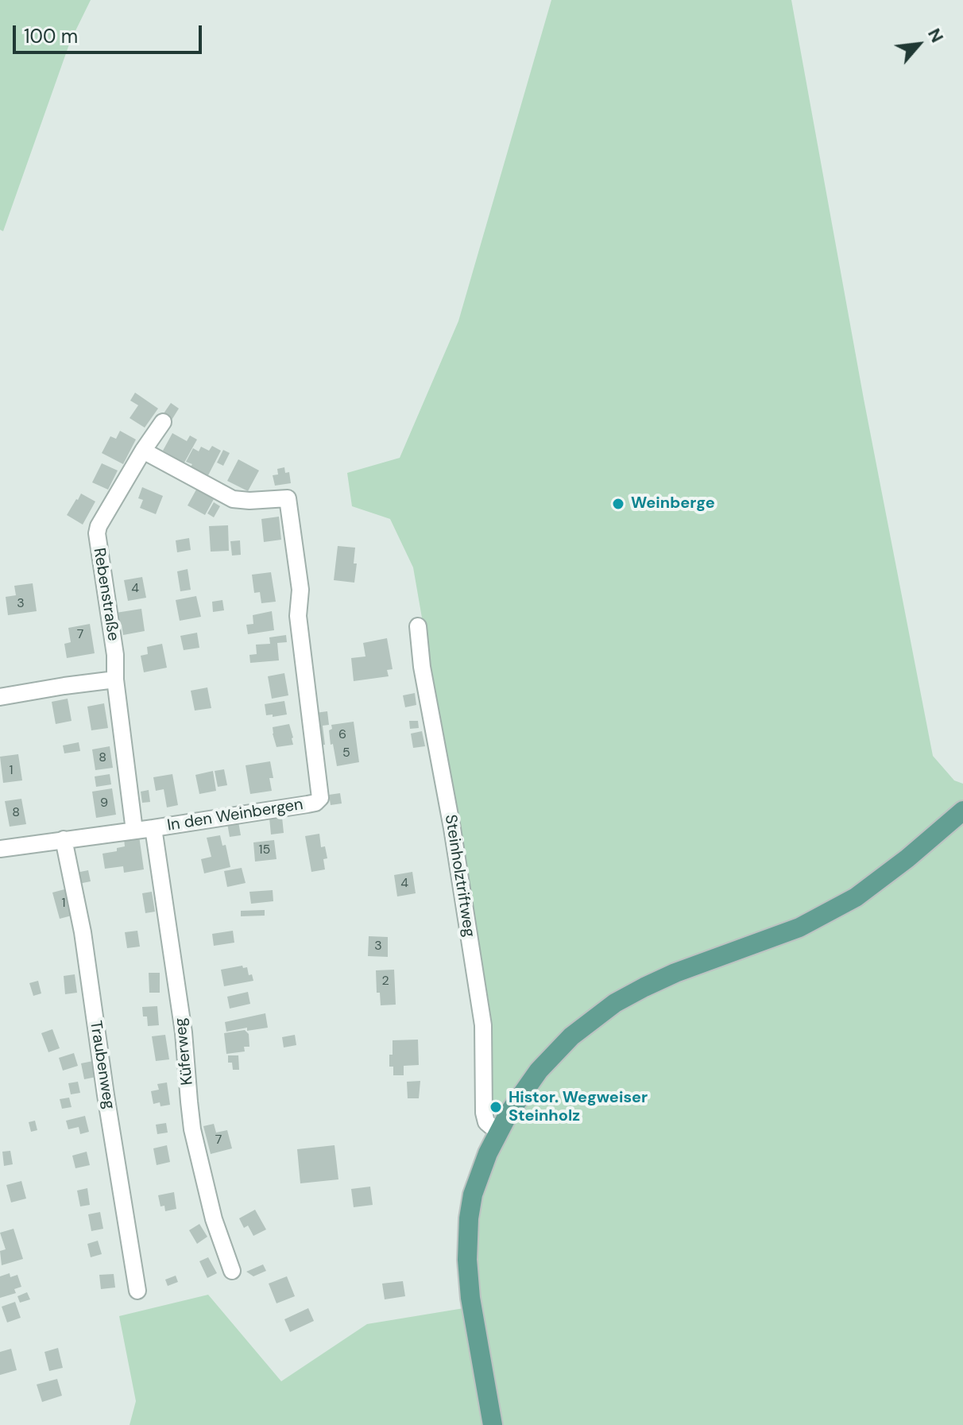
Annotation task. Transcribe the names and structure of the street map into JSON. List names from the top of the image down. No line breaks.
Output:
{"streets":{"street":["Rebenstraße","In den Weinbergen","Steinholztriftweg","Küferweg","Traubenweg"]},"crossings":[["Rebenstraße","In den Weinbergen"],["In den Weinbergen","Küferweg"],["In den Weinbergen","Traubenweg"]],"places":["Weinberge","Histor. Wegweiser Steinholz"],"house_numbers":["4","3","7","6","5","8","1","9","8","15","4","1","3","2","7"],"scale_bar":"100 m","north":"top right"}
